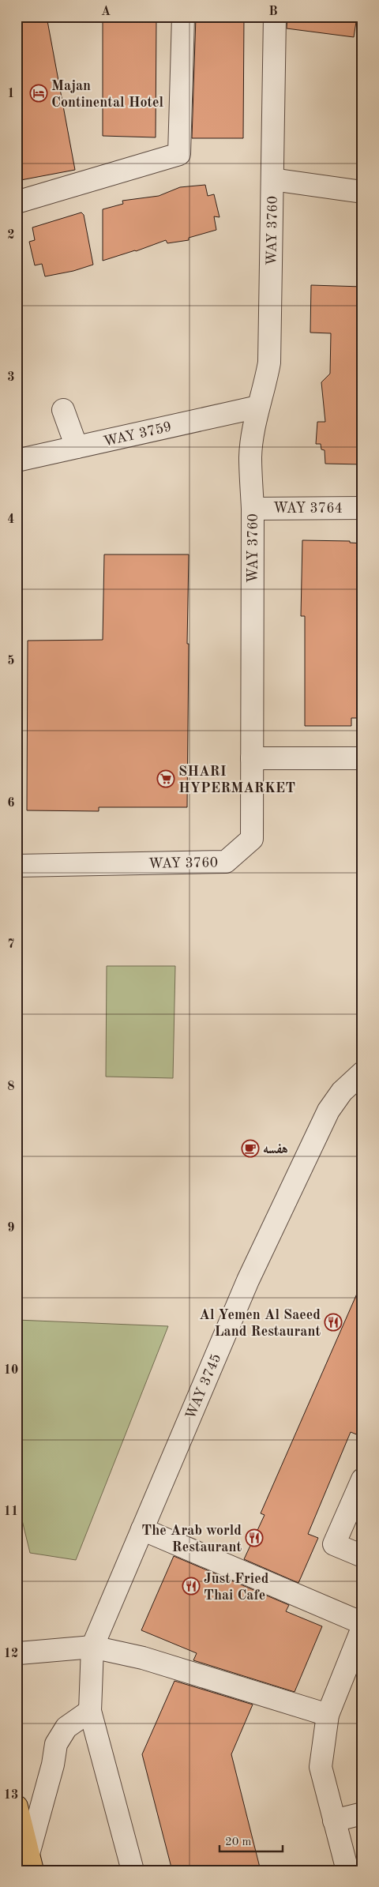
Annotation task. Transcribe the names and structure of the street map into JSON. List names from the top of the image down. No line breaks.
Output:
{"streets":{"street":["WAY 3760","WAY 3759","WAY 3764","WAY 3745"]},"crossings":[["WAY 3760","WAY 3759"],["WAY 3760","WAY 3764"]],"places":{"hotel":["Majan Continental Hotel"],"supermarket":["SHARI HYPERMARKET"],"cafe":["هفسه"],"restaurant":["Al Yemen Al Saeed Land Restaurant","The Arab world Restaurant","Just Fried Thai Cafe"]},"scale_bar":"20 m","grid":{"columns":["A","B"],"rows":["1","2","3","4","5","6","7","8","9","10","11","12","13"]}}
